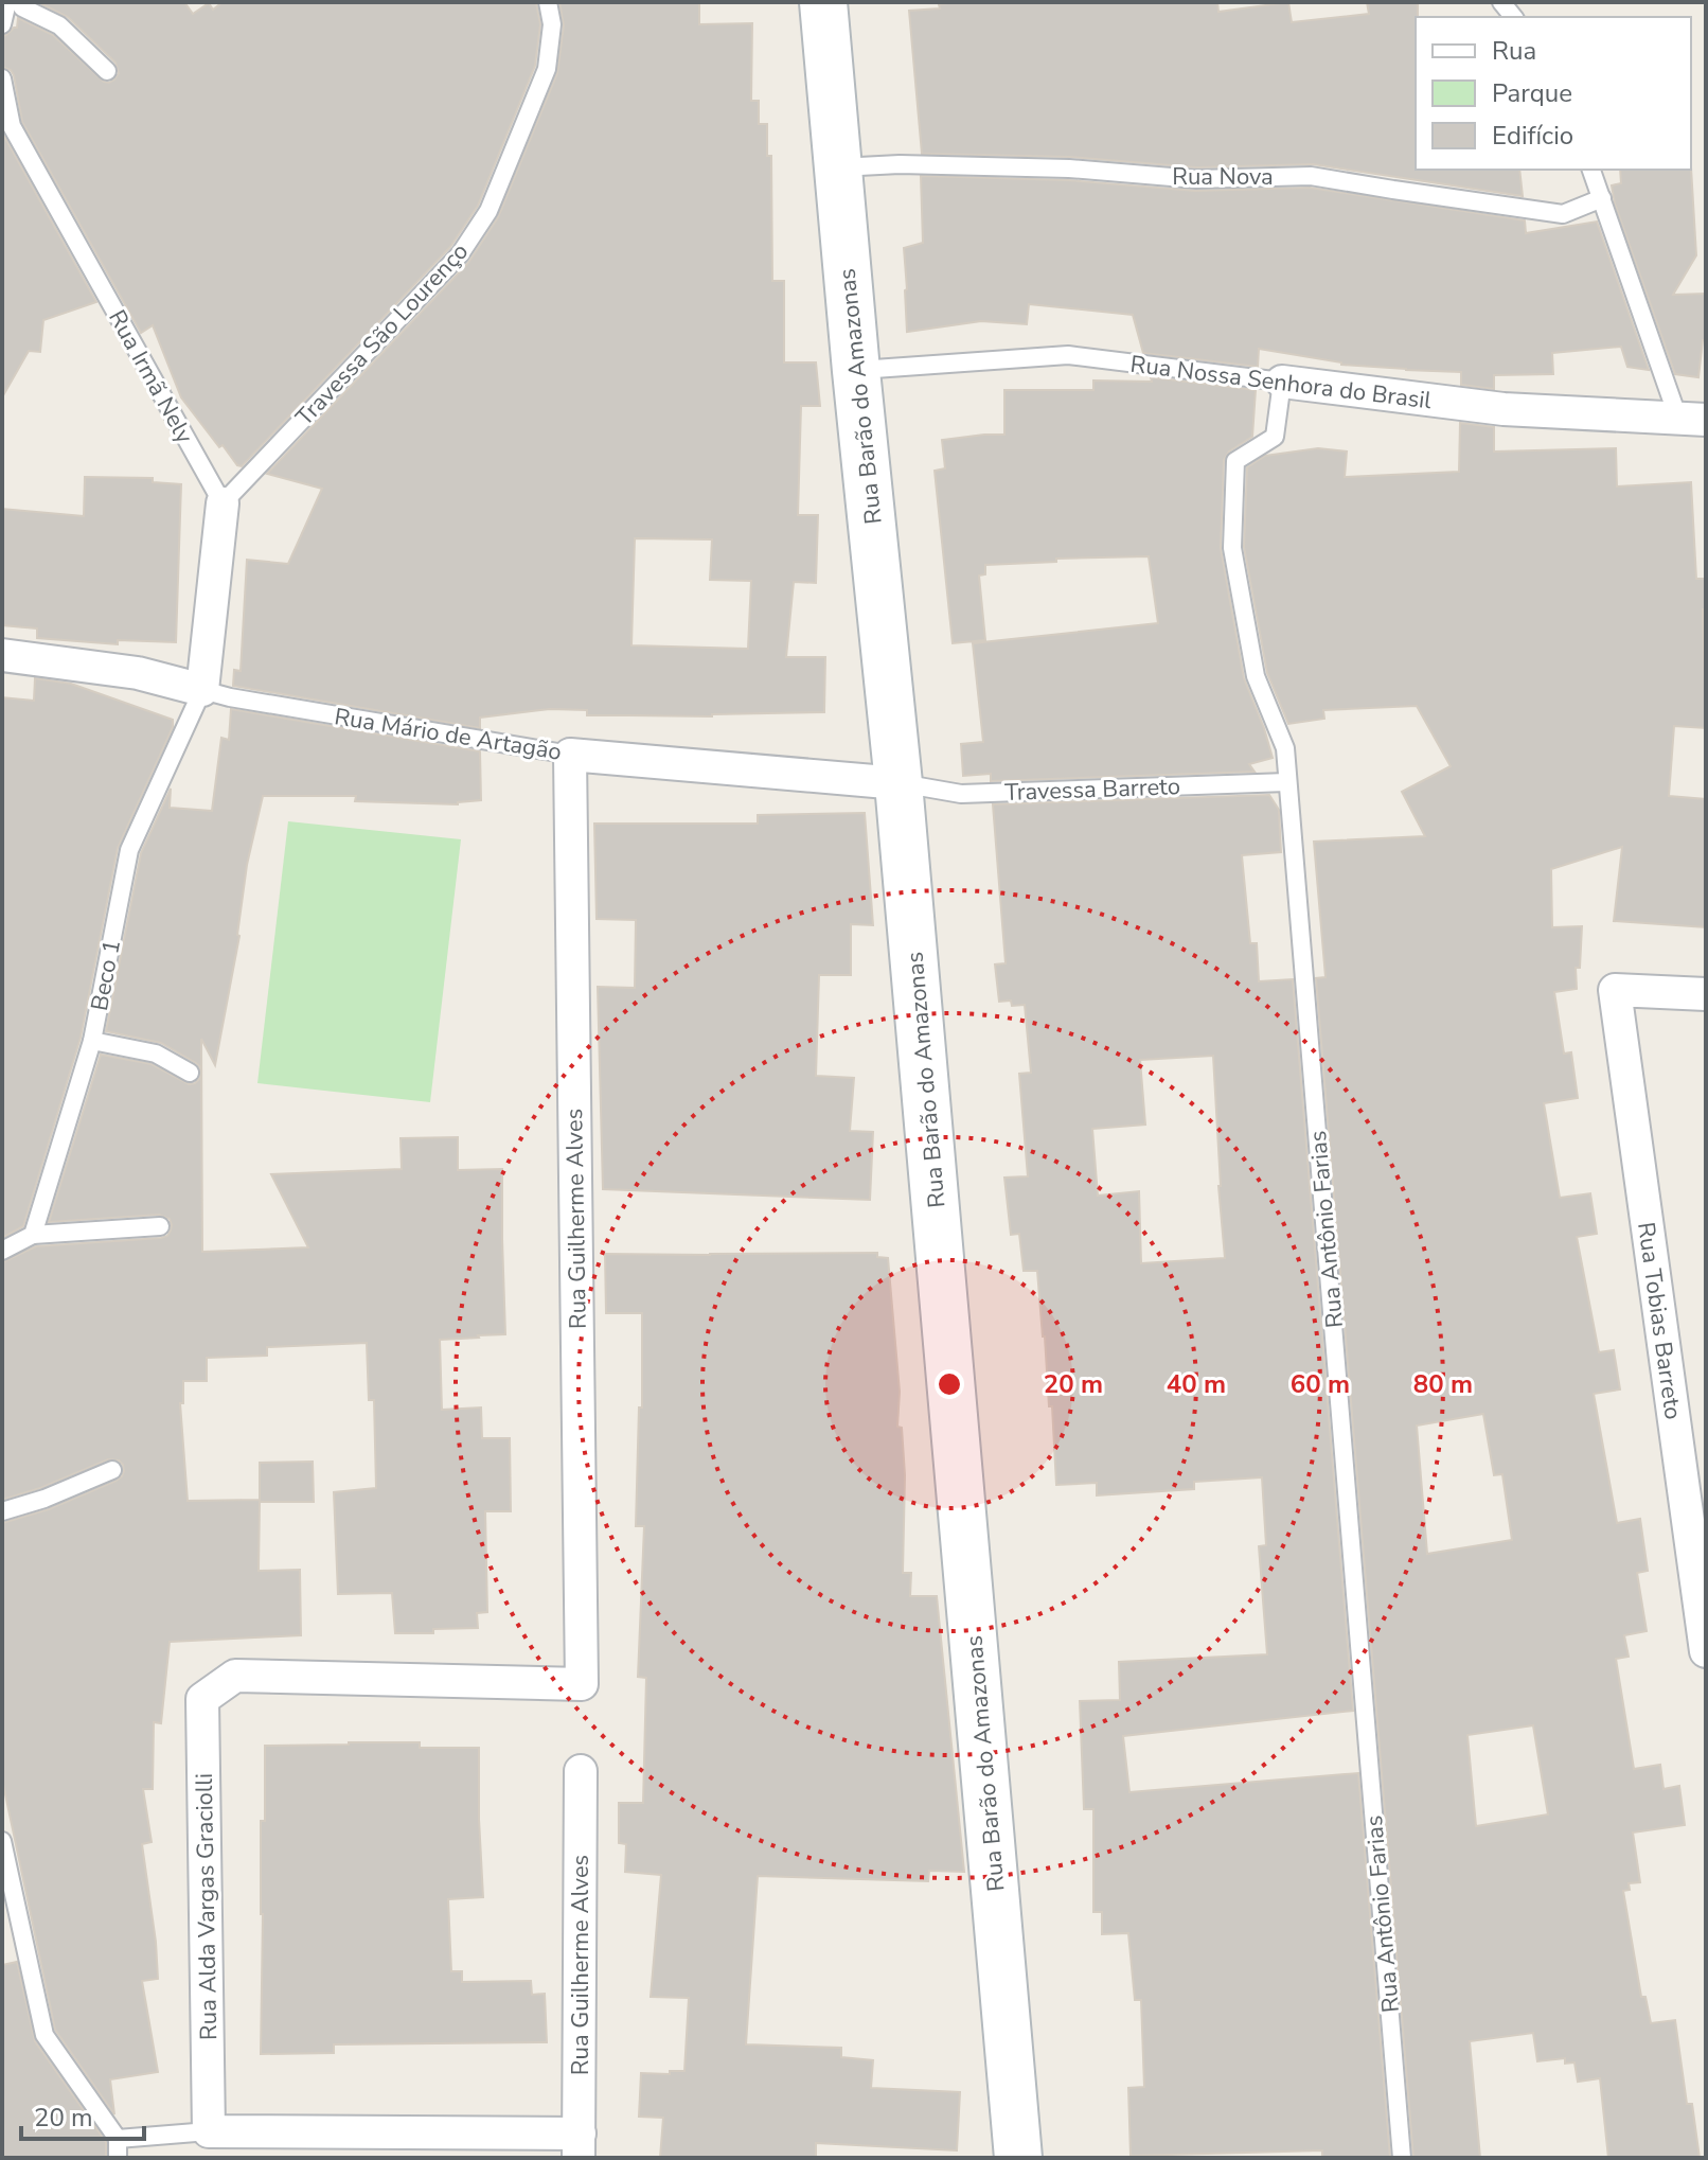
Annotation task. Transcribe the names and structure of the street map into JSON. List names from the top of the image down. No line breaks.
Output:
{"streets":{"street":["Rua Nossa Senhora do Brasil","Rua Barão do Amazonas","Rua Mário de Artagão","Rua Guilherme Alves","Rua Tobias Barreto","Rua Alda Vargas Graciolli"],"lane":["Rua Nova","Travessa São Lourenço","Rua Irmã Nely","Travessa Barreto","Beco 1","Rua Antônio Farias"]},"crossings":[["Rua Nova","Rua Barão do Amazonas"],["Travessa São Lourenço","Rua Irmã Nely"],["Rua Nossa Senhora do Brasil","Rua Barão do Amazonas"],["Rua Nossa Senhora do Brasil","Rua Antônio Farias"],["Rua Barão do Amazonas","Rua Mário de Artagão"],["Rua Barão do Amazonas","Travessa Barreto"],["Rua Mário de Artagão","Travessa Barreto"],["Rua Mário de Artagão","Beco 1"],["Rua Mário de Artagão","Rua Guilherme Alves"],["Travessa Barreto","Rua Antônio Farias"],["Rua Guilherme Alves","Rua Alda Vargas Graciolli"]],"legend":["Rua","Parque","Edifício"],"scale_bar":"20 m","rings":["20 m","40 m","60 m","80 m"]}
